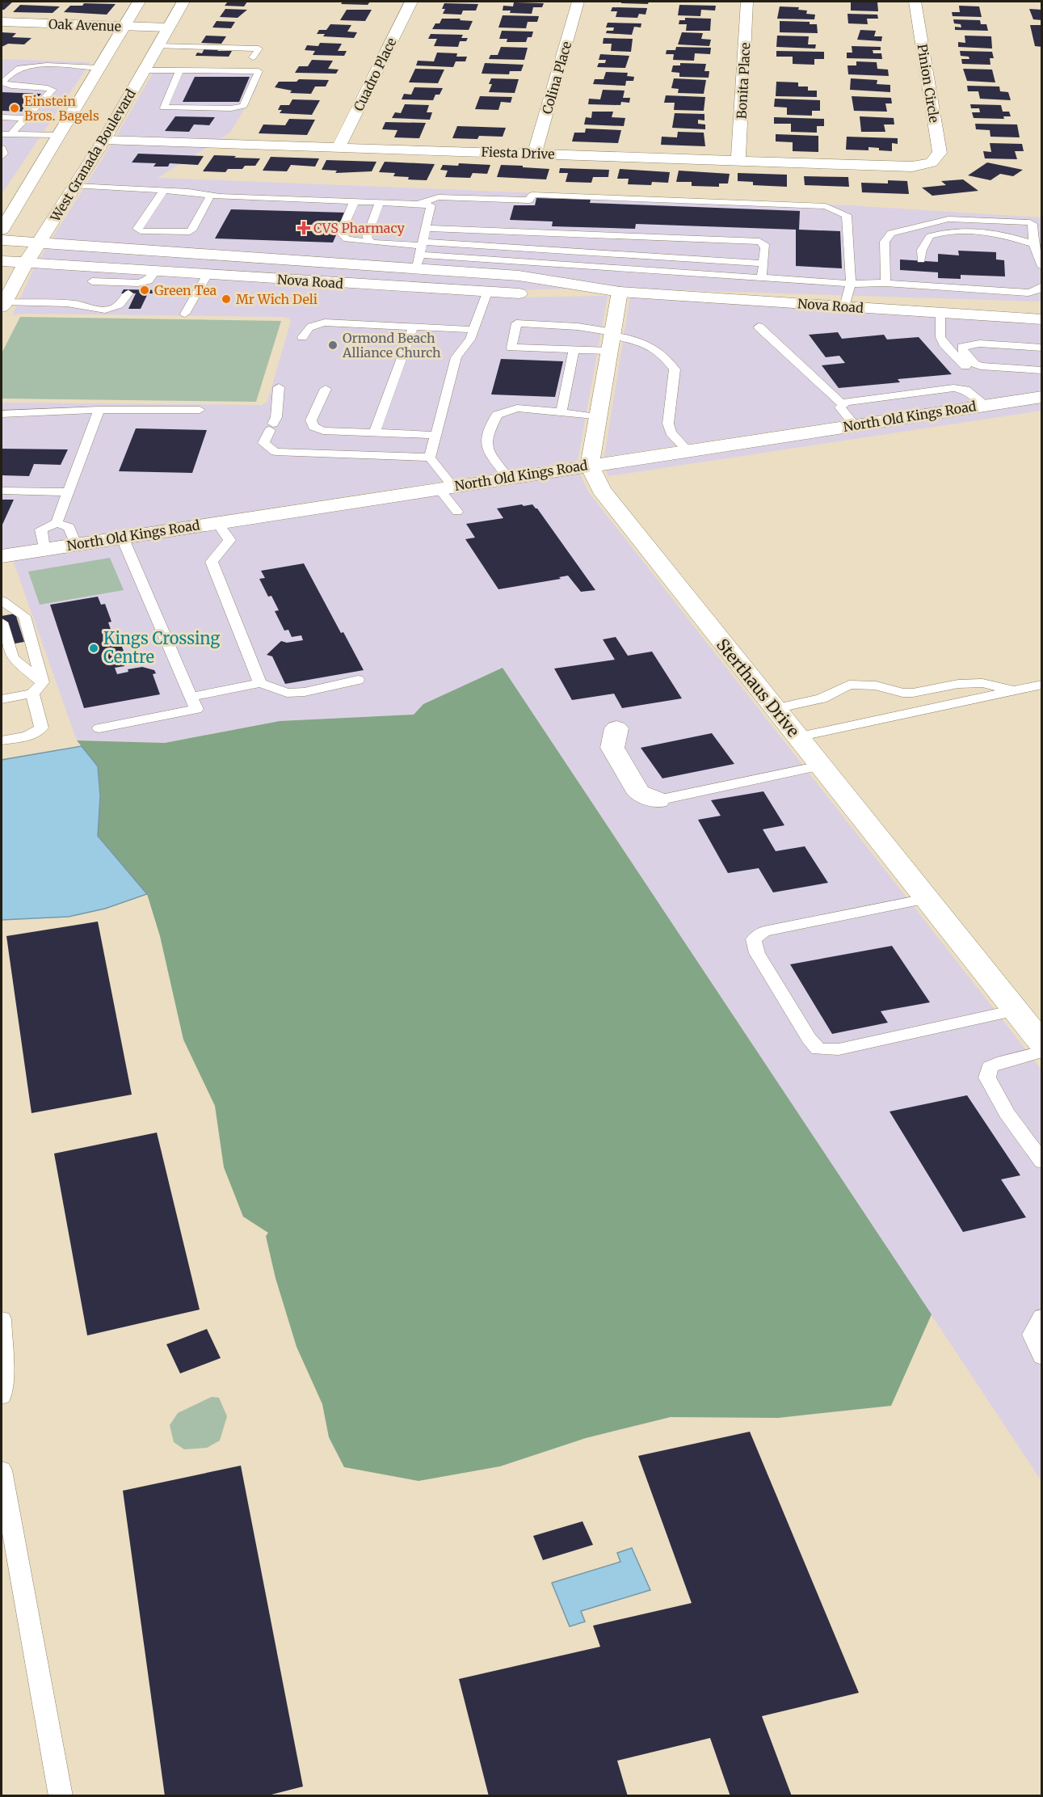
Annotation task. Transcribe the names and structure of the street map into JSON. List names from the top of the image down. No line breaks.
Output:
{"streets":{"street":["Oak Avenue","Cuadro Place","Colina Place","Bonita Place","Pinion Circle","Fiesta Drive","West Granada Boulevard","Nova Road","North Old Kings Road","Sterthaus Drive"]},"crossings":[["Oak Avenue","West Granada Boulevard"],["Cuadro Place","Fiesta Drive"],["Colina Place","Fiesta Drive"],["Bonita Place","Fiesta Drive"],["Pinion Circle","Fiesta Drive"],["Fiesta Drive","West Granada Boulevard"],["West Granada Boulevard","Nova Road"],["North Old Kings Road","Sterthaus Drive"]],"places":{"other":["Einstein Bros. Bagels","Green Tea","Mr Wich Deli","Ormond Beach Alliance Church","Kings Crossing Centre"],"health":["CVS Pharmacy"]}}
